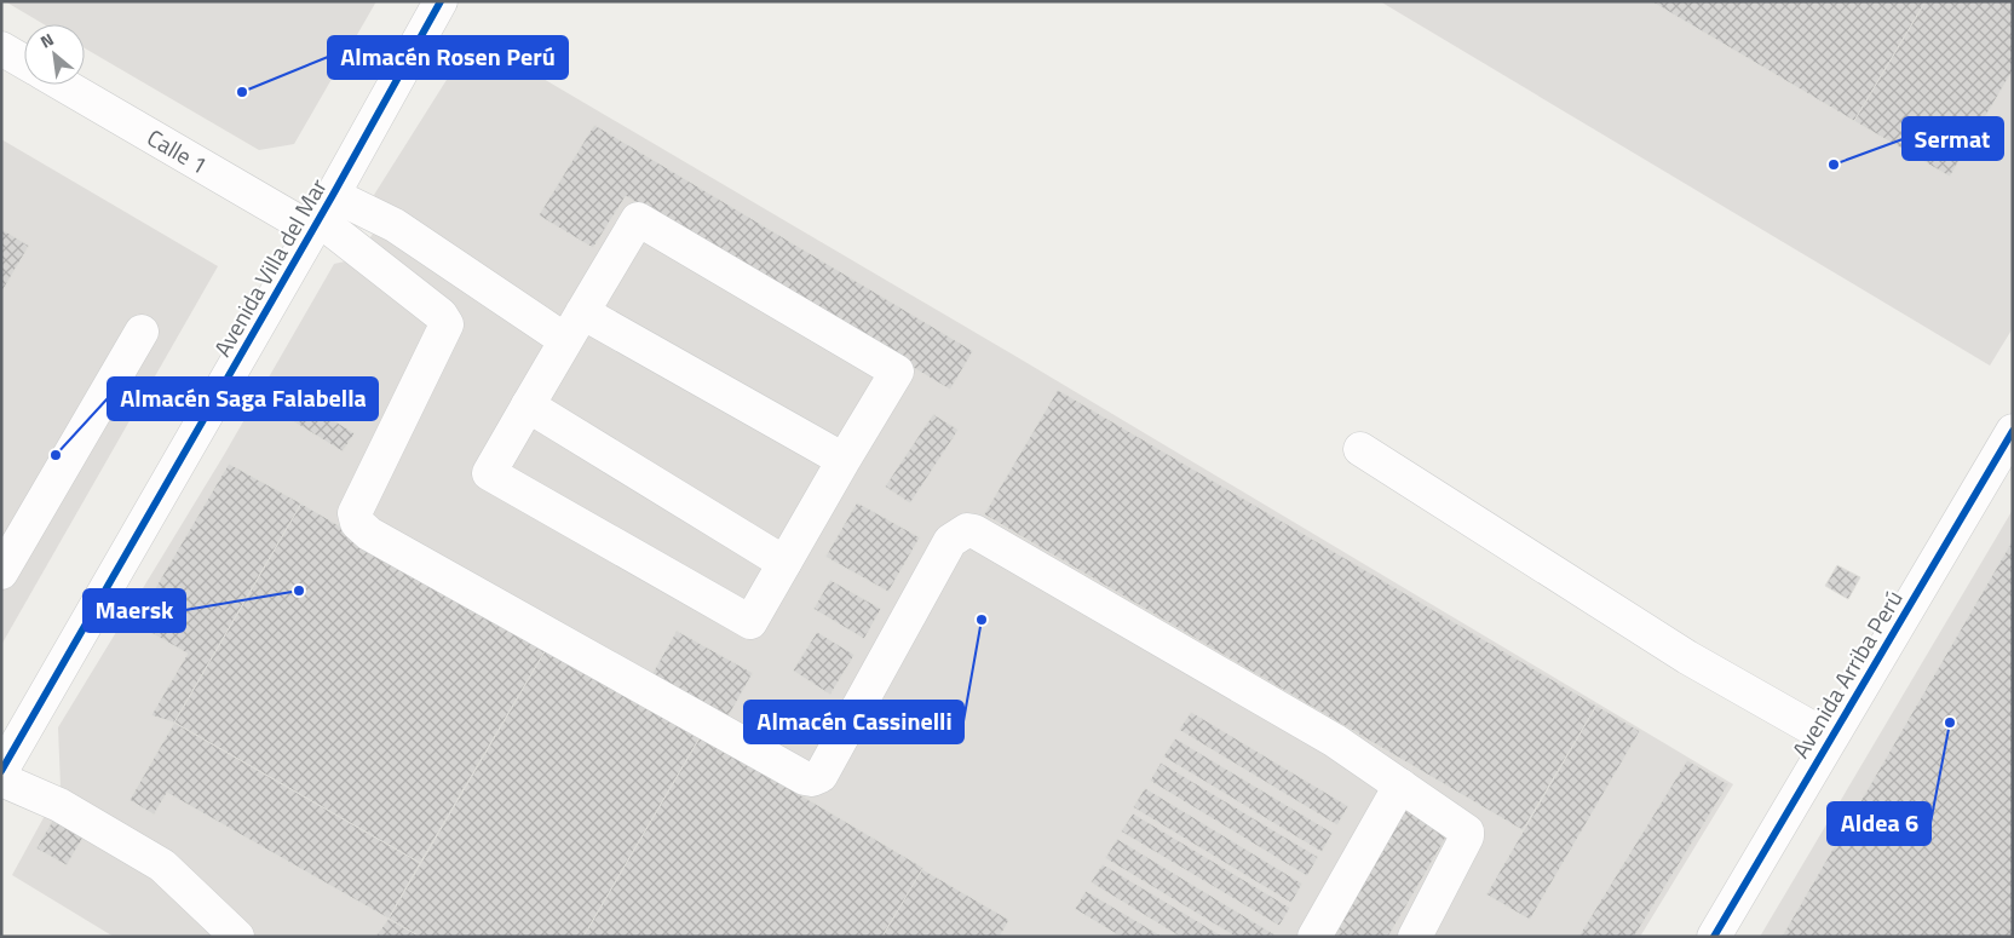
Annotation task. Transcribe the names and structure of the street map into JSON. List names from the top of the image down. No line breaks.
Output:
{"streets":{"street":["Calle 1","Avenida Villa del Mar","Avenida Arriba Perú"]},"crossings":[["Calle 1","Avenida Villa del Mar"]],"places":["Almacén Rosen Perú","Sermat","Almacén Saga Falabella","Maersk","Almacén Cassinelli","Aldea 6"],"north":"top left"}
